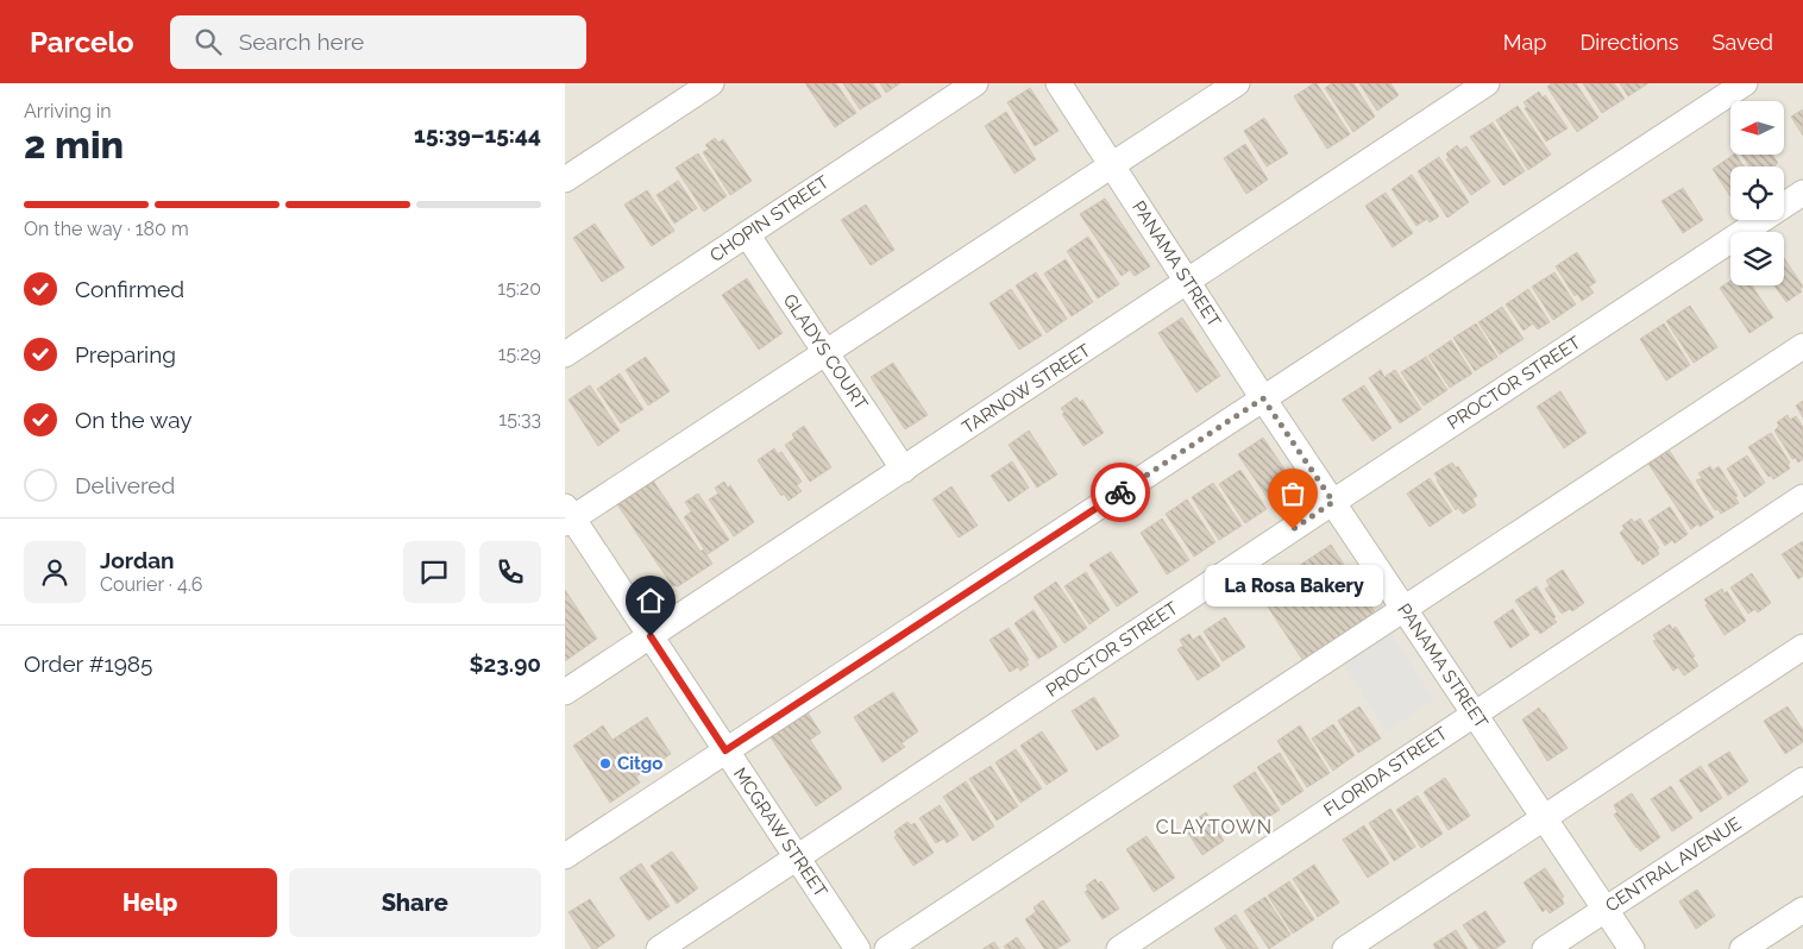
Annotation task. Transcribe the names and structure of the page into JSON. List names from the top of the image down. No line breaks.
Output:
{"streets":{"street":["CHOPIN STREET","PANAMA STREET","GLADYS COURT","PROCTOR STREET","TARNOW STREET","FLORIDA STREET","MCGRAW STREET","CENTRAL AVENUE"]},"crossings":[["CHOPIN STREET","GLADYS COURT"],["PANAMA STREET","PROCTOR STREET"],["PANAMA STREET","TARNOW STREET"],["PANAMA STREET","FLORIDA STREET"],["PANAMA STREET","CENTRAL AVENUE"],["GLADYS COURT","TARNOW STREET"],["PROCTOR STREET","MCGRAW STREET"],["TARNOW STREET","MCGRAW STREET"]],"districts":["CLAYTOWN"],"places":["La Rosa Bakery","Citgo"],"north":"left","page":{"header":"Parcelo","search":"Search here","nav":["Map","Directions","Saved"],"heading":["2 min","Arriving in","15:39–15:44"],"panel":["Jordan","Courier · 4.6","Order #1985","$23.90"],"bar":"On the way · 180 m","list":[["Confirmed","15:20"],["Preparing","15:29"],["On the way","15:33"],"Delivered"],"bubble":"La Rosa Bakery","buttons":["Help","Share"]}}
